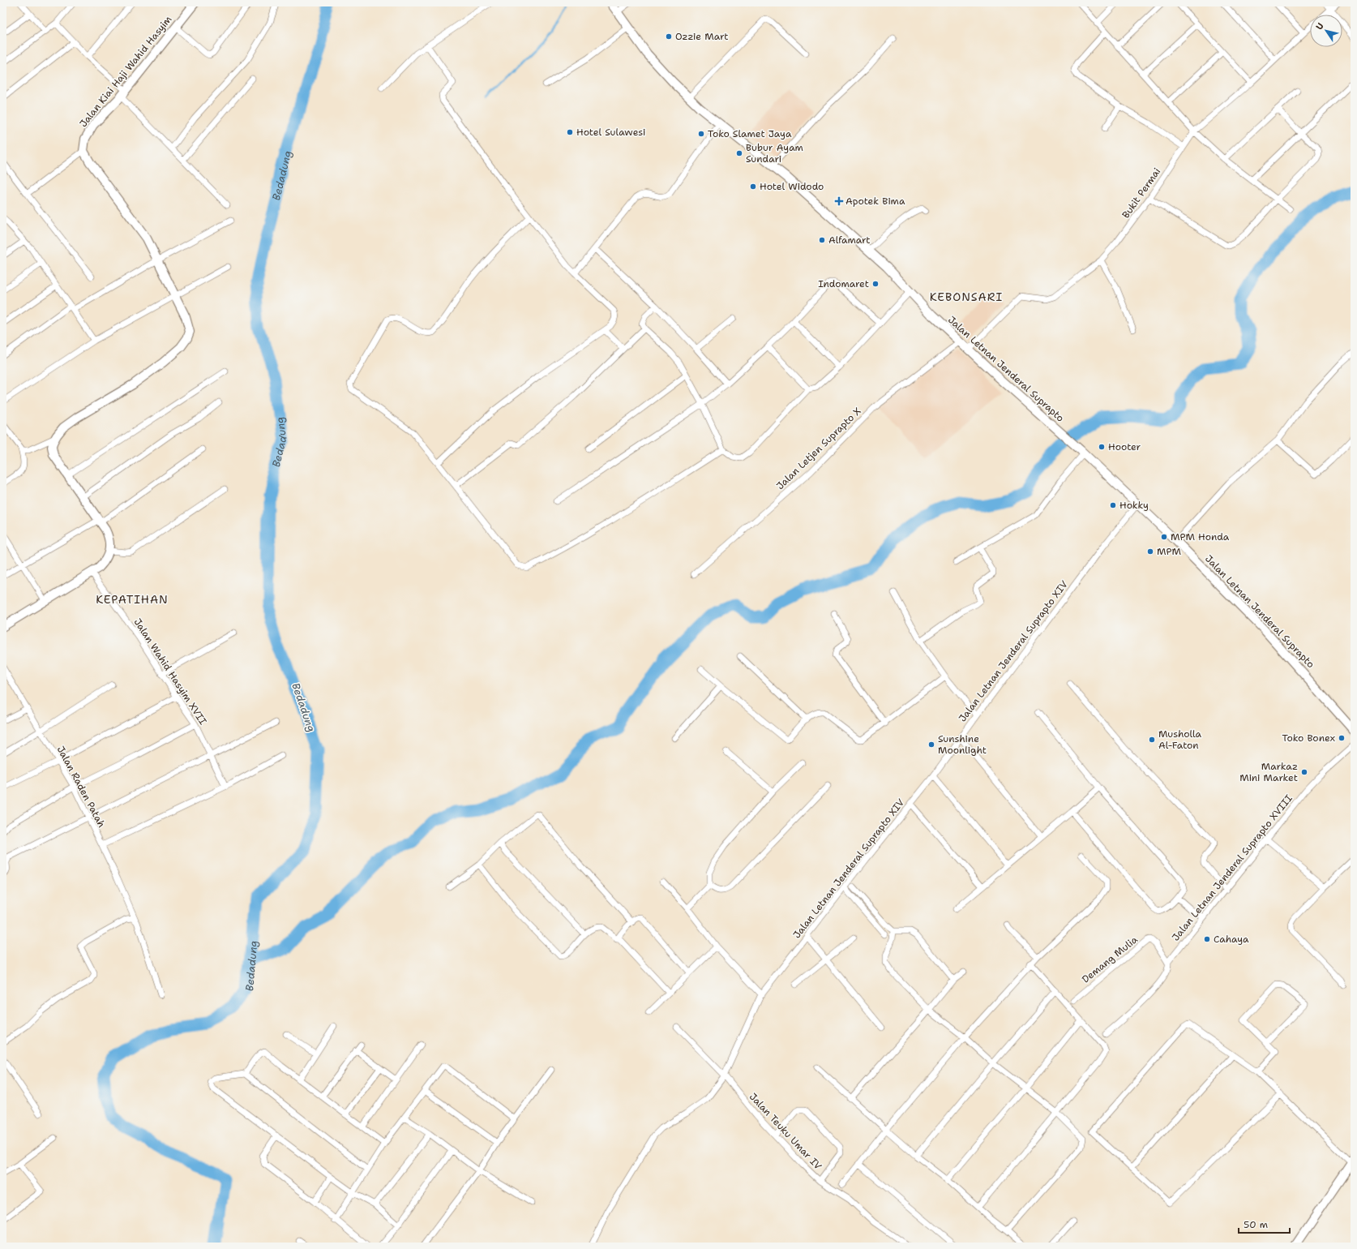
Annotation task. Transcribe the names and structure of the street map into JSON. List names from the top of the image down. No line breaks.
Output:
{"streets":{"main road":["Jalan Kiai Haji Wahid Hasyim","Jalan Letnan Jenderal Suprapto"],"street":["Bukit Permai","Jalan Letjen Suprapto X","Jalan Letnan Jenderal Suprapto XIV","Jalan Wahid Hasyim XVII","Jalan Raden Patah","Jalan Letnan Jenderal Suprapto XVIII","Demang Mulia","Jalan Teuku Umar IV"]},"crossings":[["Bukit Permai","Jalan Letnan Jenderal Suprapto"],["Jalan Letnan Jenderal Suprapto","Jalan Letjen Suprapto X"],["Jalan Letnan Jenderal Suprapto","Jalan Letnan Jenderal Suprapto XIV"],["Jalan Letnan Jenderal Suprapto XIV","Jalan Teuku Umar IV"],["Jalan Letnan Jenderal Suprapto XVIII","Demang Mulia"]],"districts":["KEBONSARI","KEPATIHAN"],"water":["Bedadung"],"places":{"other":["Ozzie Mart","Hotel Sulawesi","Toko Slamet Jaya","Bubur Ayam Sundari","Hotel Widodo","Alfamart","Indomaret","Hooter","Hokky","MPM Honda","MPM","Toko Bonex","Musholla Al-Faton","Sunshine Moonlight","Markaz Mini Market","Cahaya"],"health":["Apotek Bima"]},"scale_bar":"50 m","north":"top left"}
